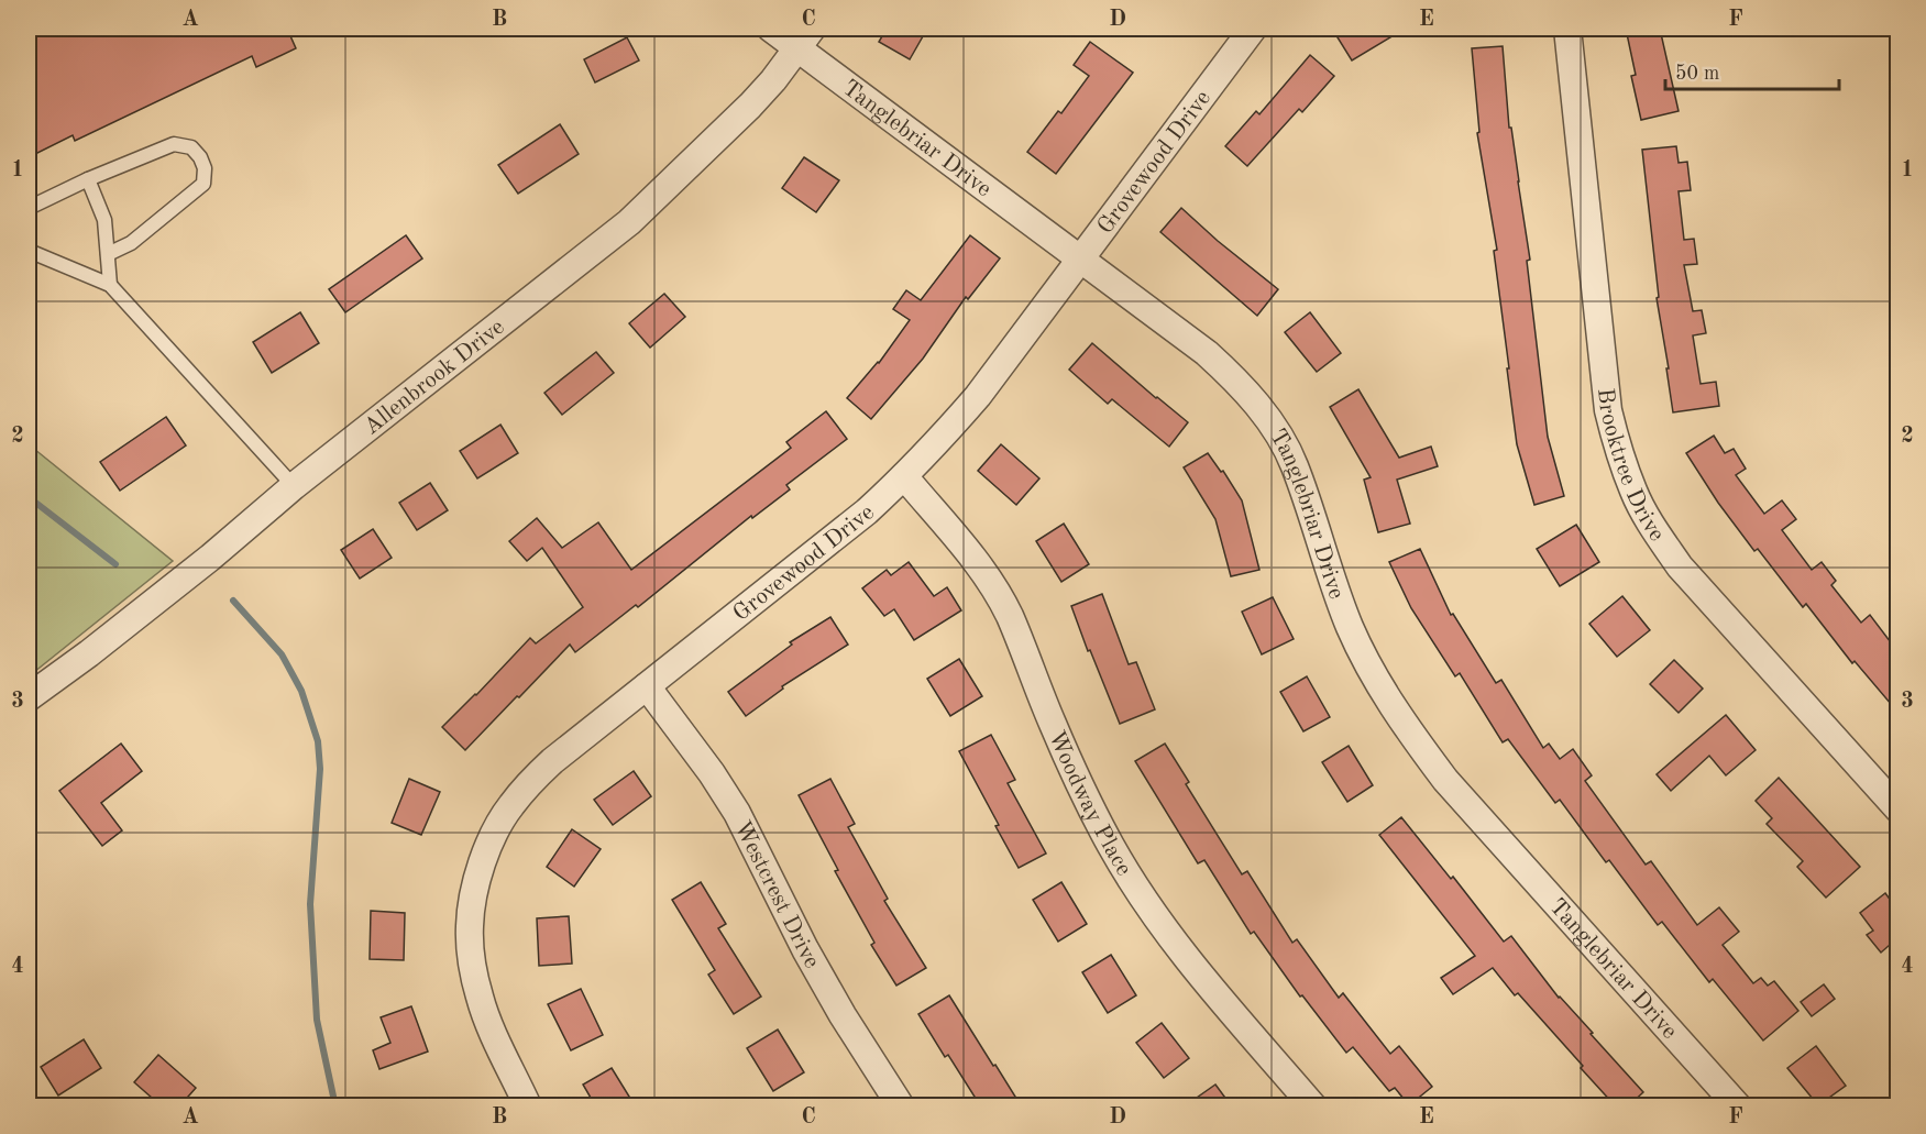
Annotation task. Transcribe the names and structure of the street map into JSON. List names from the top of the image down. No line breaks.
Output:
{"streets":{"street":["Tanglebriar Drive","Grovewood Drive","Allenbrook Drive","Brooktree Drive","Woodway Place","Westcrest Drive"]},"crossings":[["Tanglebriar Drive","Grovewood Drive"],["Tanglebriar Drive","Allenbrook Drive"],["Grovewood Drive","Woodway Place"],["Grovewood Drive","Westcrest Drive"]],"scale_bar":"50 m","grid":{"columns":["A","B","C","D","E","F"],"rows":["1","2","3","4"]}}
